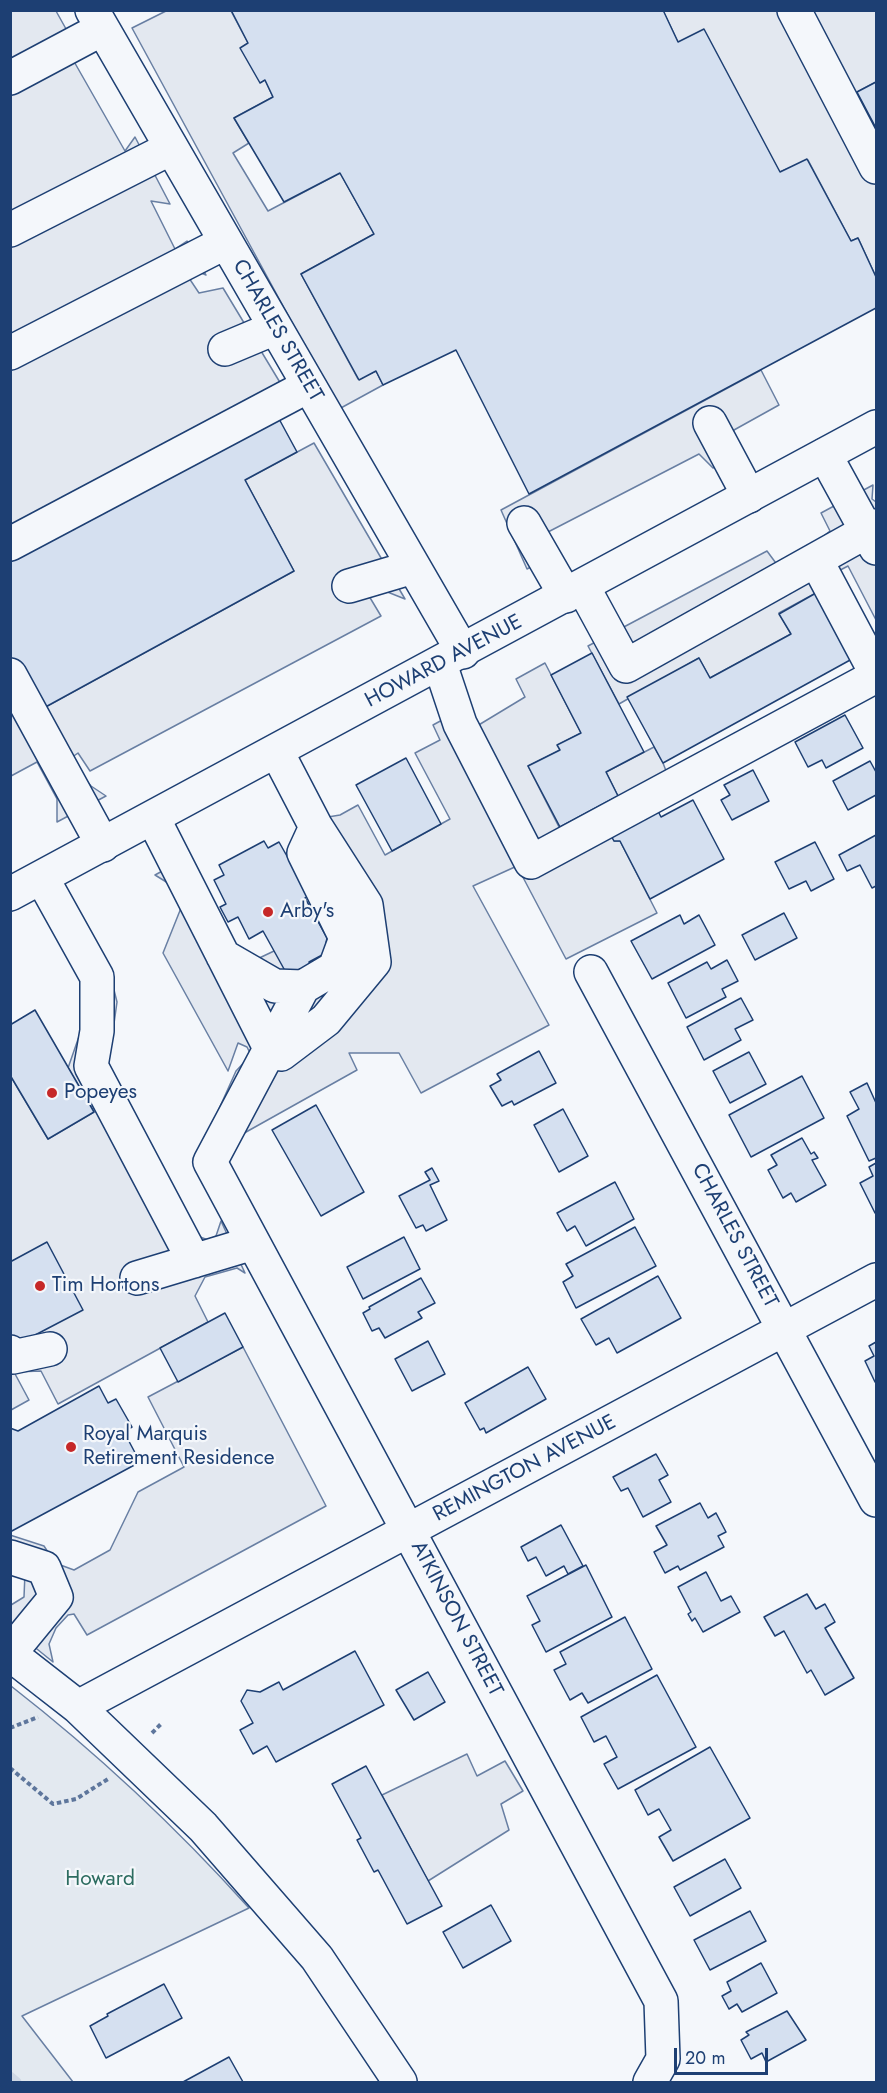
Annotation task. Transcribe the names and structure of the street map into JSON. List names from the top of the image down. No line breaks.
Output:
{"streets":{"street":["CHARLES STREET","HOWARD AVENUE","REMINGTON AVENUE","ATKINSON STREET"]},"crossings":[["CHARLES STREET","HOWARD AVENUE"],["CHARLES STREET","REMINGTON AVENUE"],["REMINGTON AVENUE","ATKINSON STREET"]],"parks":["Howard"],"places":["Arby's","Popeyes","Tim Hortons","Royal Marquis Retirement Residence"],"scale_bar":"20 m"}
